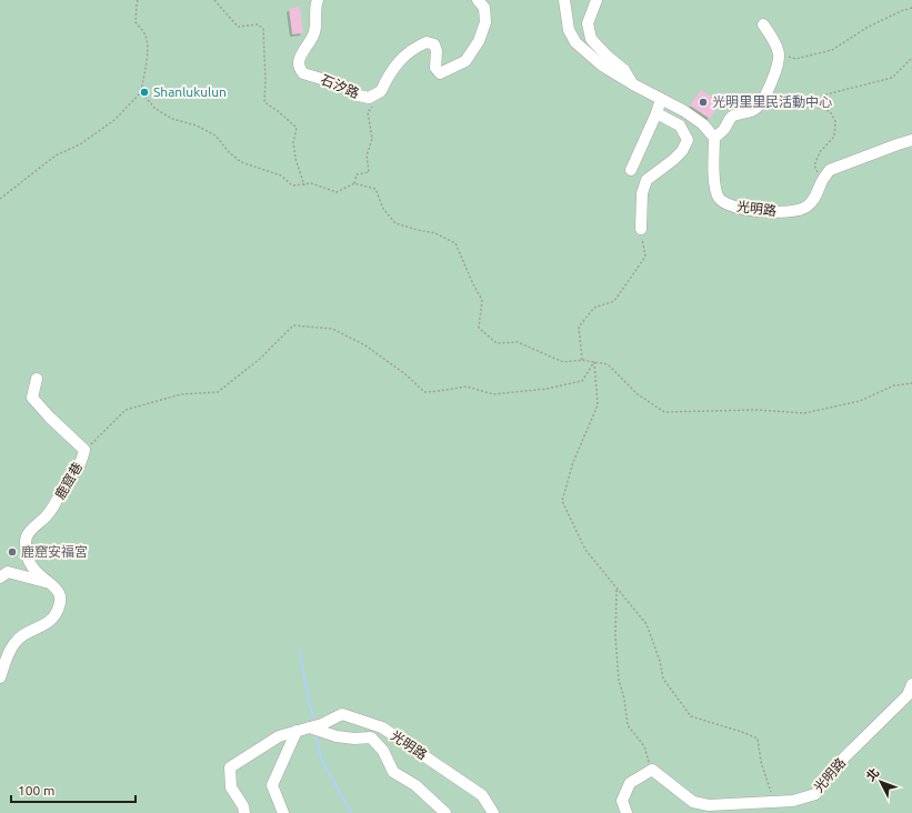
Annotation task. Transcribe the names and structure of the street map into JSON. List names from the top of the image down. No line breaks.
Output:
{"streets":{"street":["石汐路","光明路","鹿窟巷"]},"places":["Shanlukulun","光明里里民活動中心","鹿窟安福宮"],"scale_bar":"100 m","north":"top left"}
